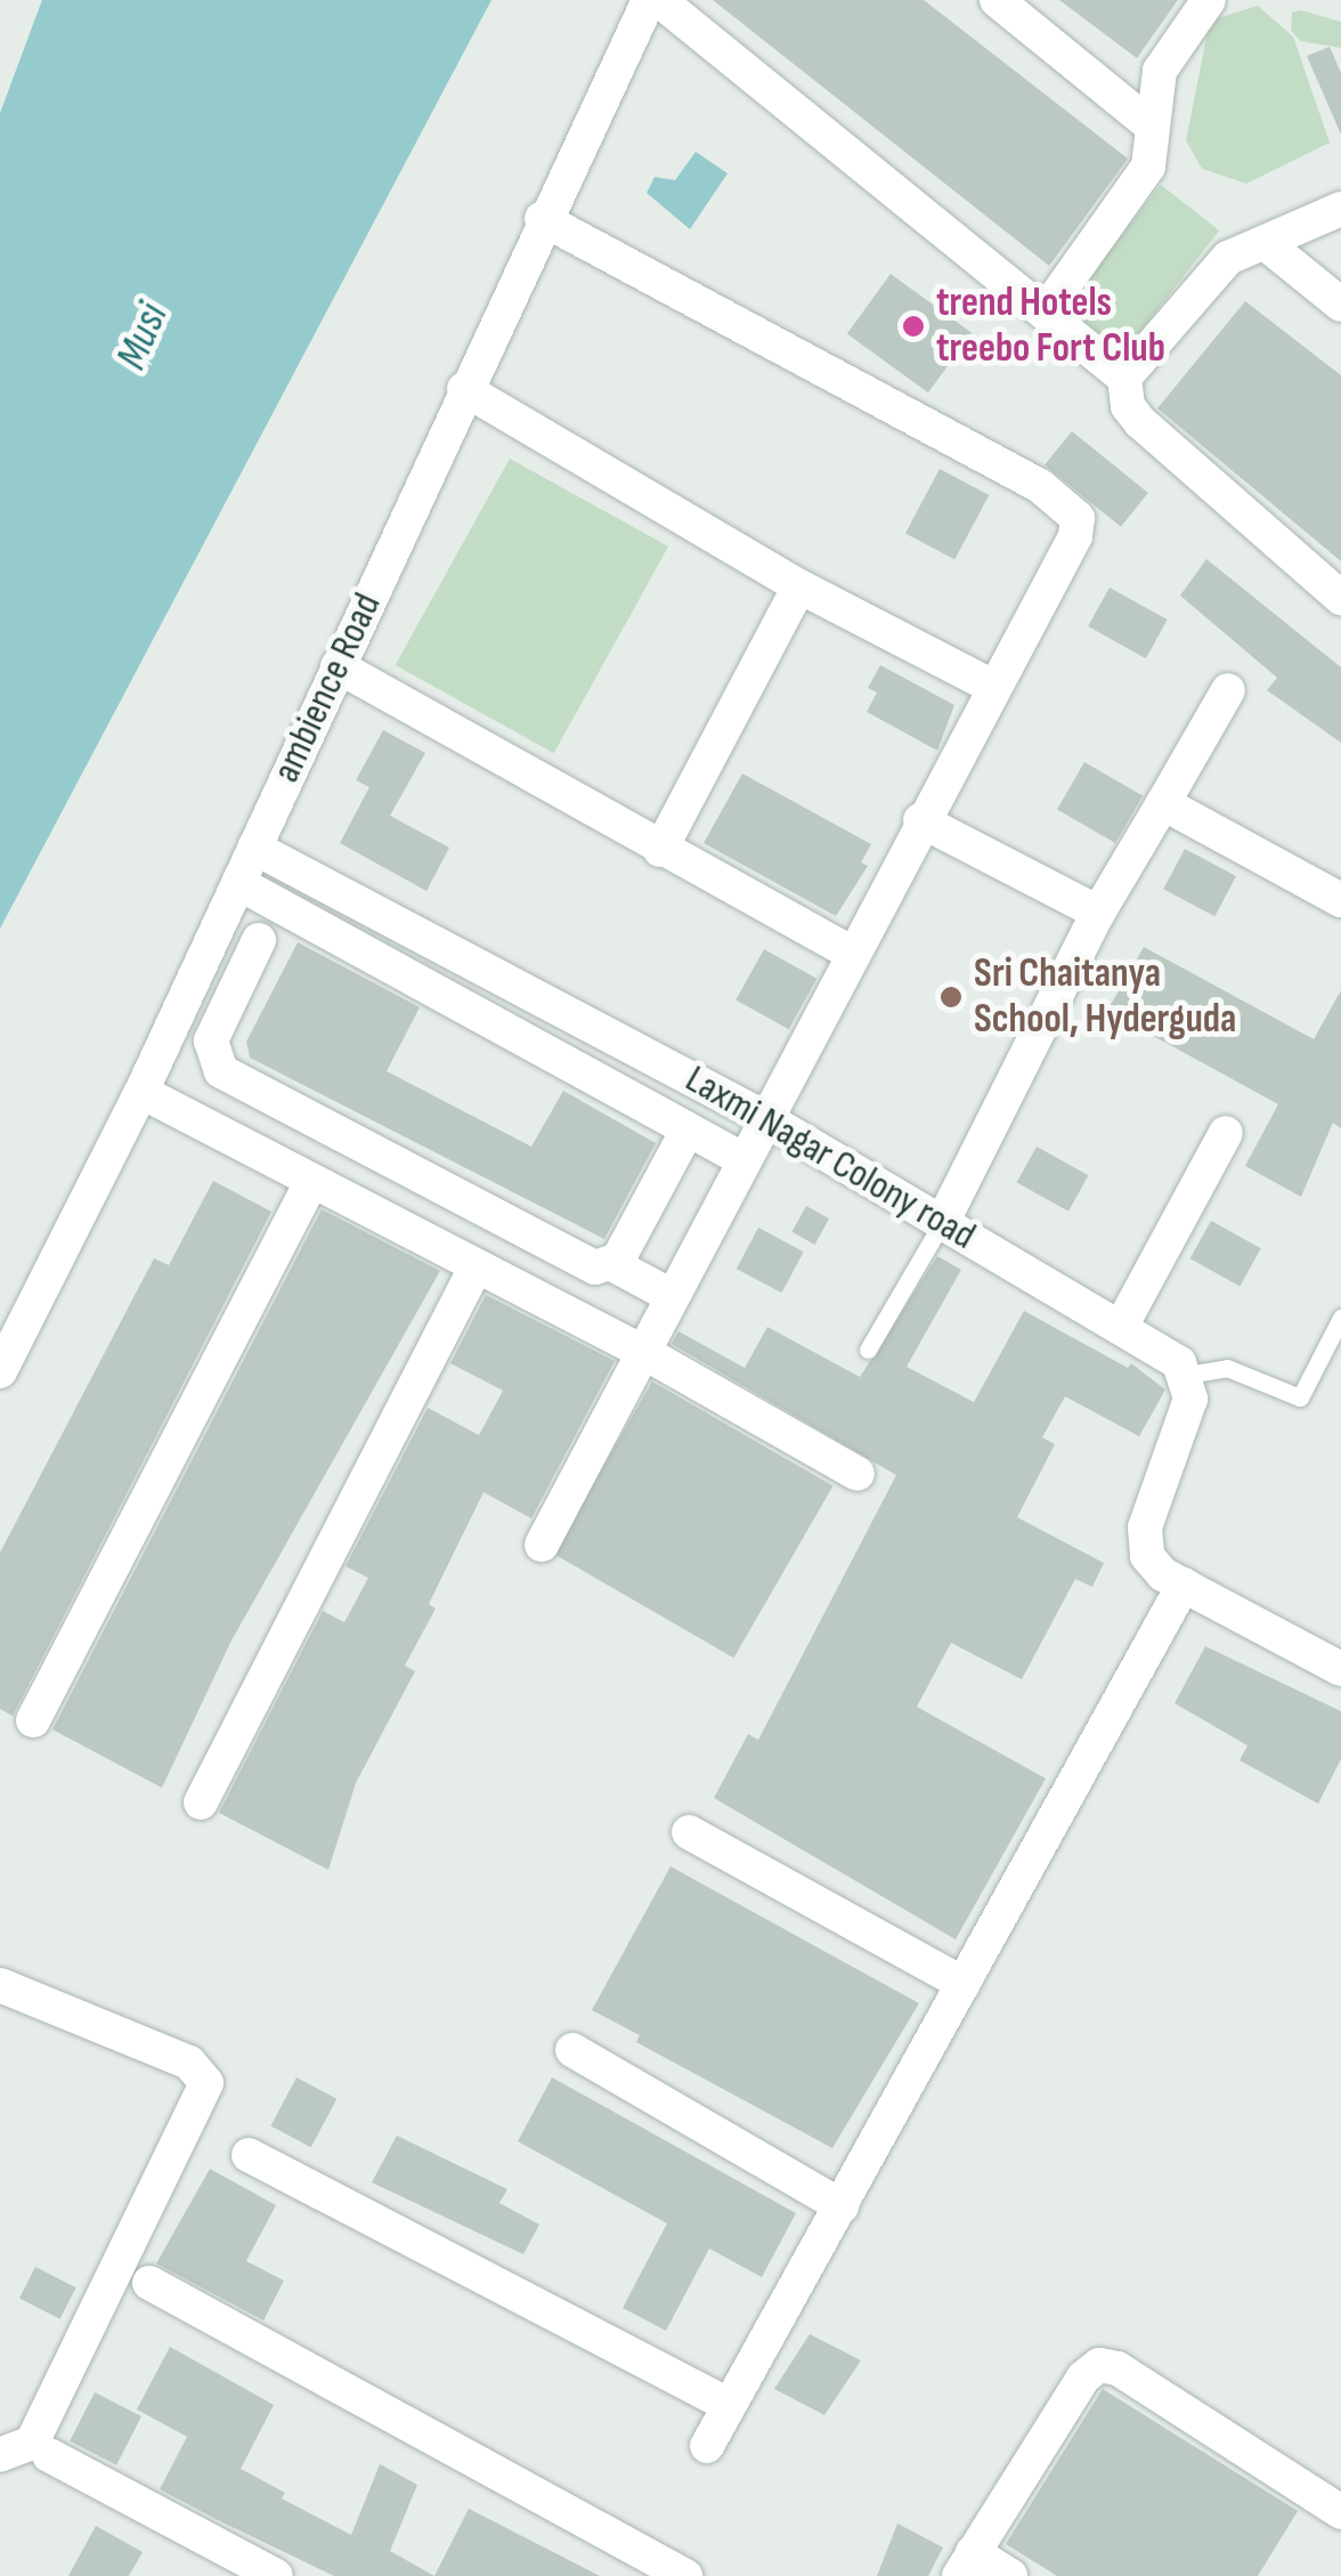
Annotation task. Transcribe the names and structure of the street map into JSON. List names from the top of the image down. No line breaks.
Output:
{"streets":{"street":["ambience Road","Laxmi Nagar Colony road"]},"crossings":[["ambience Road","Laxmi Nagar Colony road"]],"water":["Musi"],"places":["trend Hotels treebo Fort Club","Sri Chaitanya School, Hyderguda"]}
